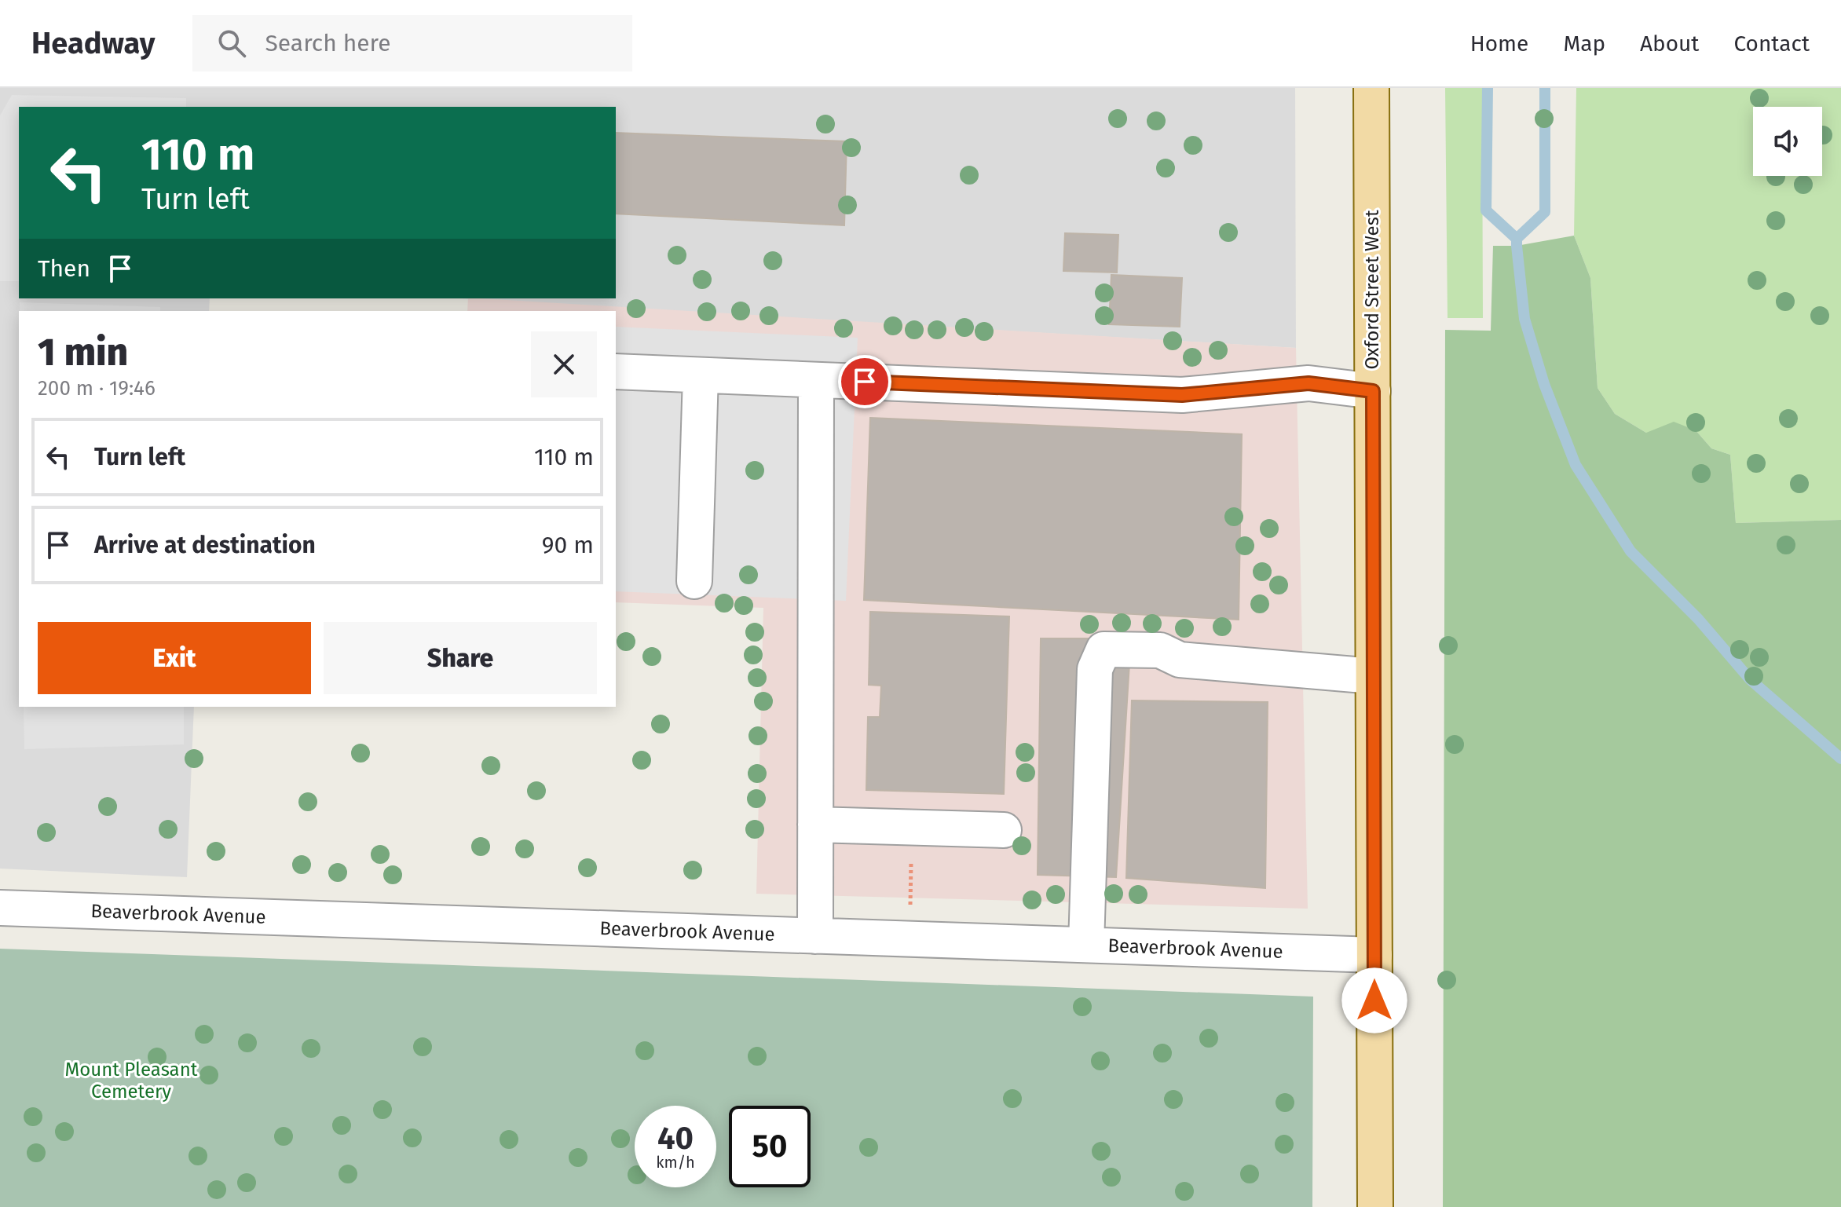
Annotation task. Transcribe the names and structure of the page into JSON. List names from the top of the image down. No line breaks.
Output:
{"streets":{"main road":["Oxford Street West"],"street":["Beaverbrook Avenue"]},"crossings":[["Oxford Street West","Beaverbrook Avenue"]],"parks":["Mount Pleasant Cemetery"],"page":{"header":"Headway","search":"Search here","nav":["Home","Map","About","Contact"],"turn":["110 m","Turn left"],"then":"Then","heading":["1 min","200 m · 19:46"],"list":[{"name":"Turn left","value":"110 m"},{"name":"Arrive at destination","value":"90 m"}],"buttons":["Exit","Share"],"speed":"40 km/h","limit":"50"}}
